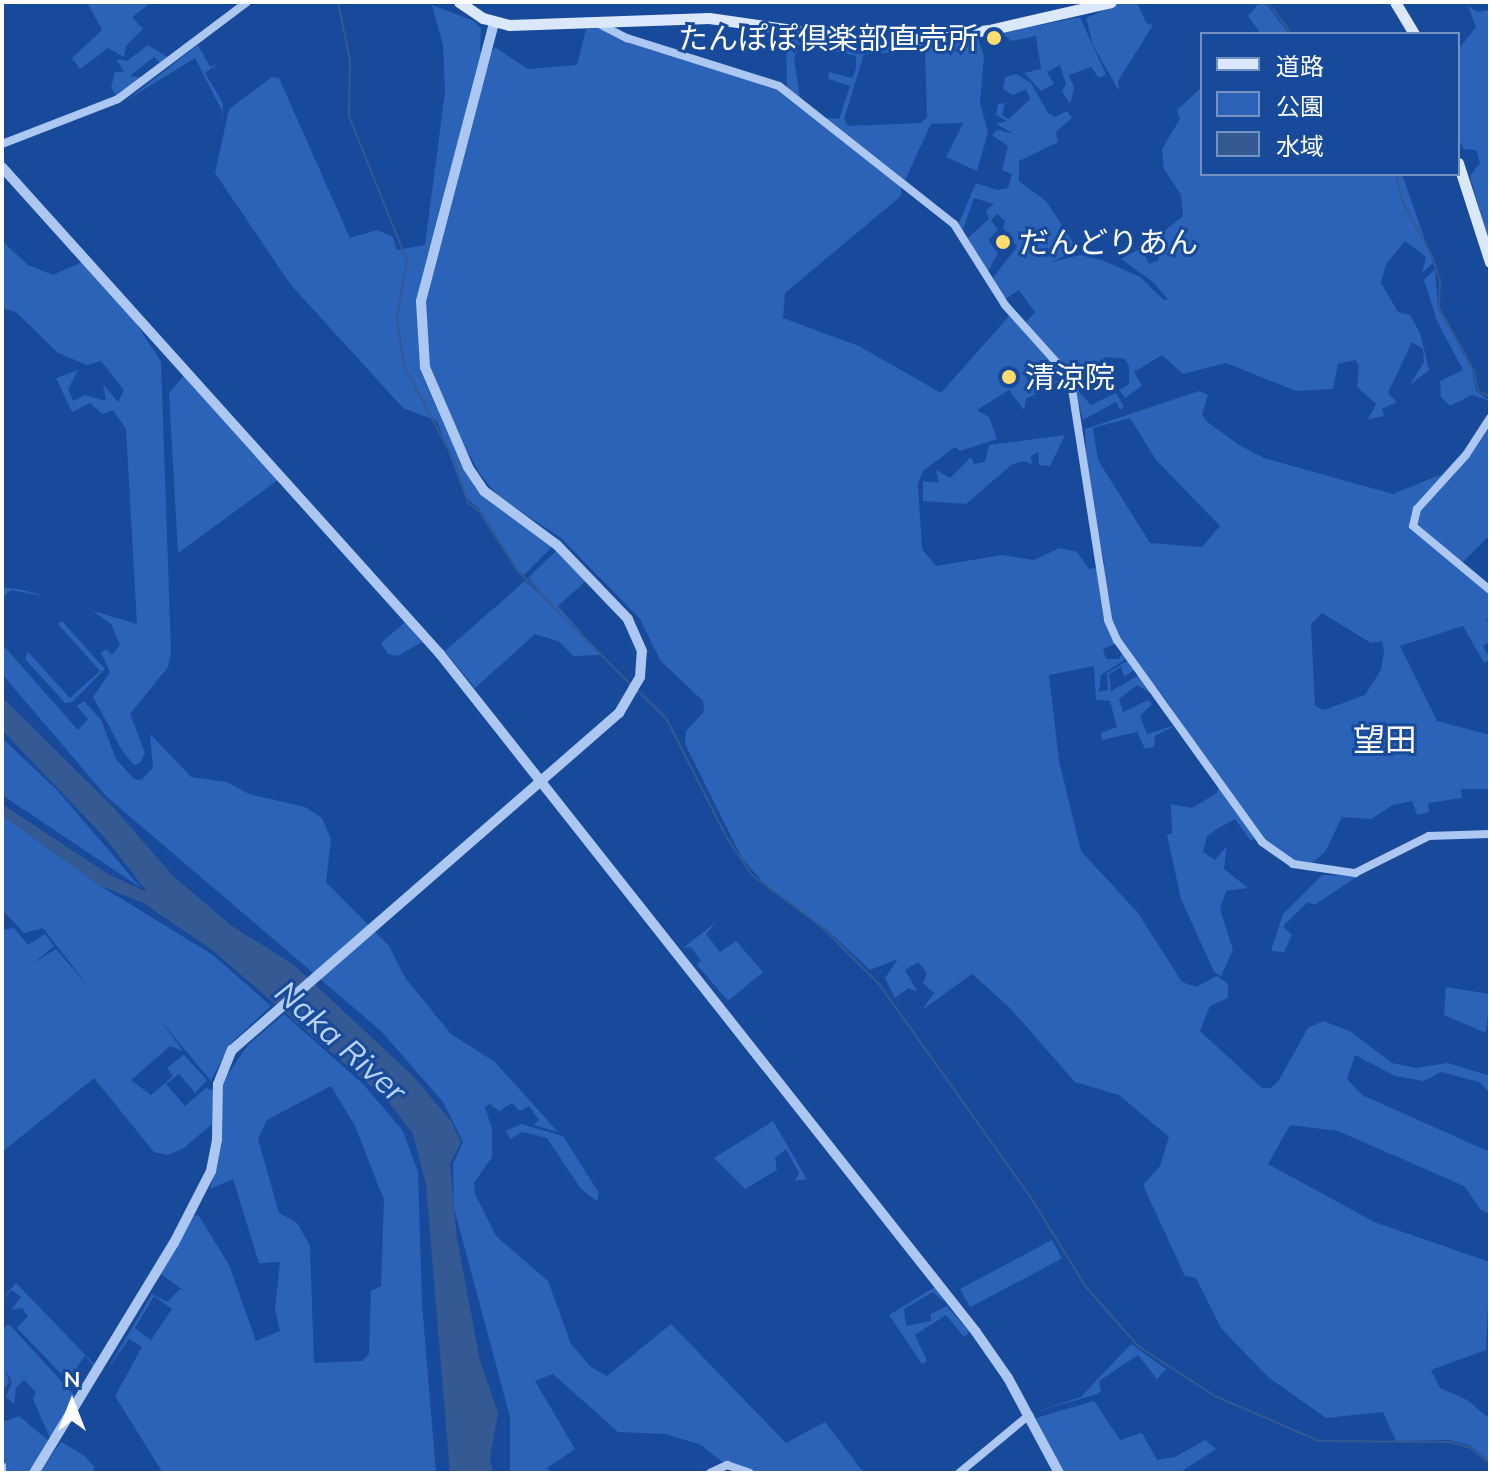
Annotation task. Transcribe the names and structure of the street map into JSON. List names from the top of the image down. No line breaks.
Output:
{"districts":["望田"],"water":["Naka River"],"places":["たんぽぽ倶楽部直売所","だんどりあん","清涼院"],"legend":["道路","公園","水域"],"north":"top"}
